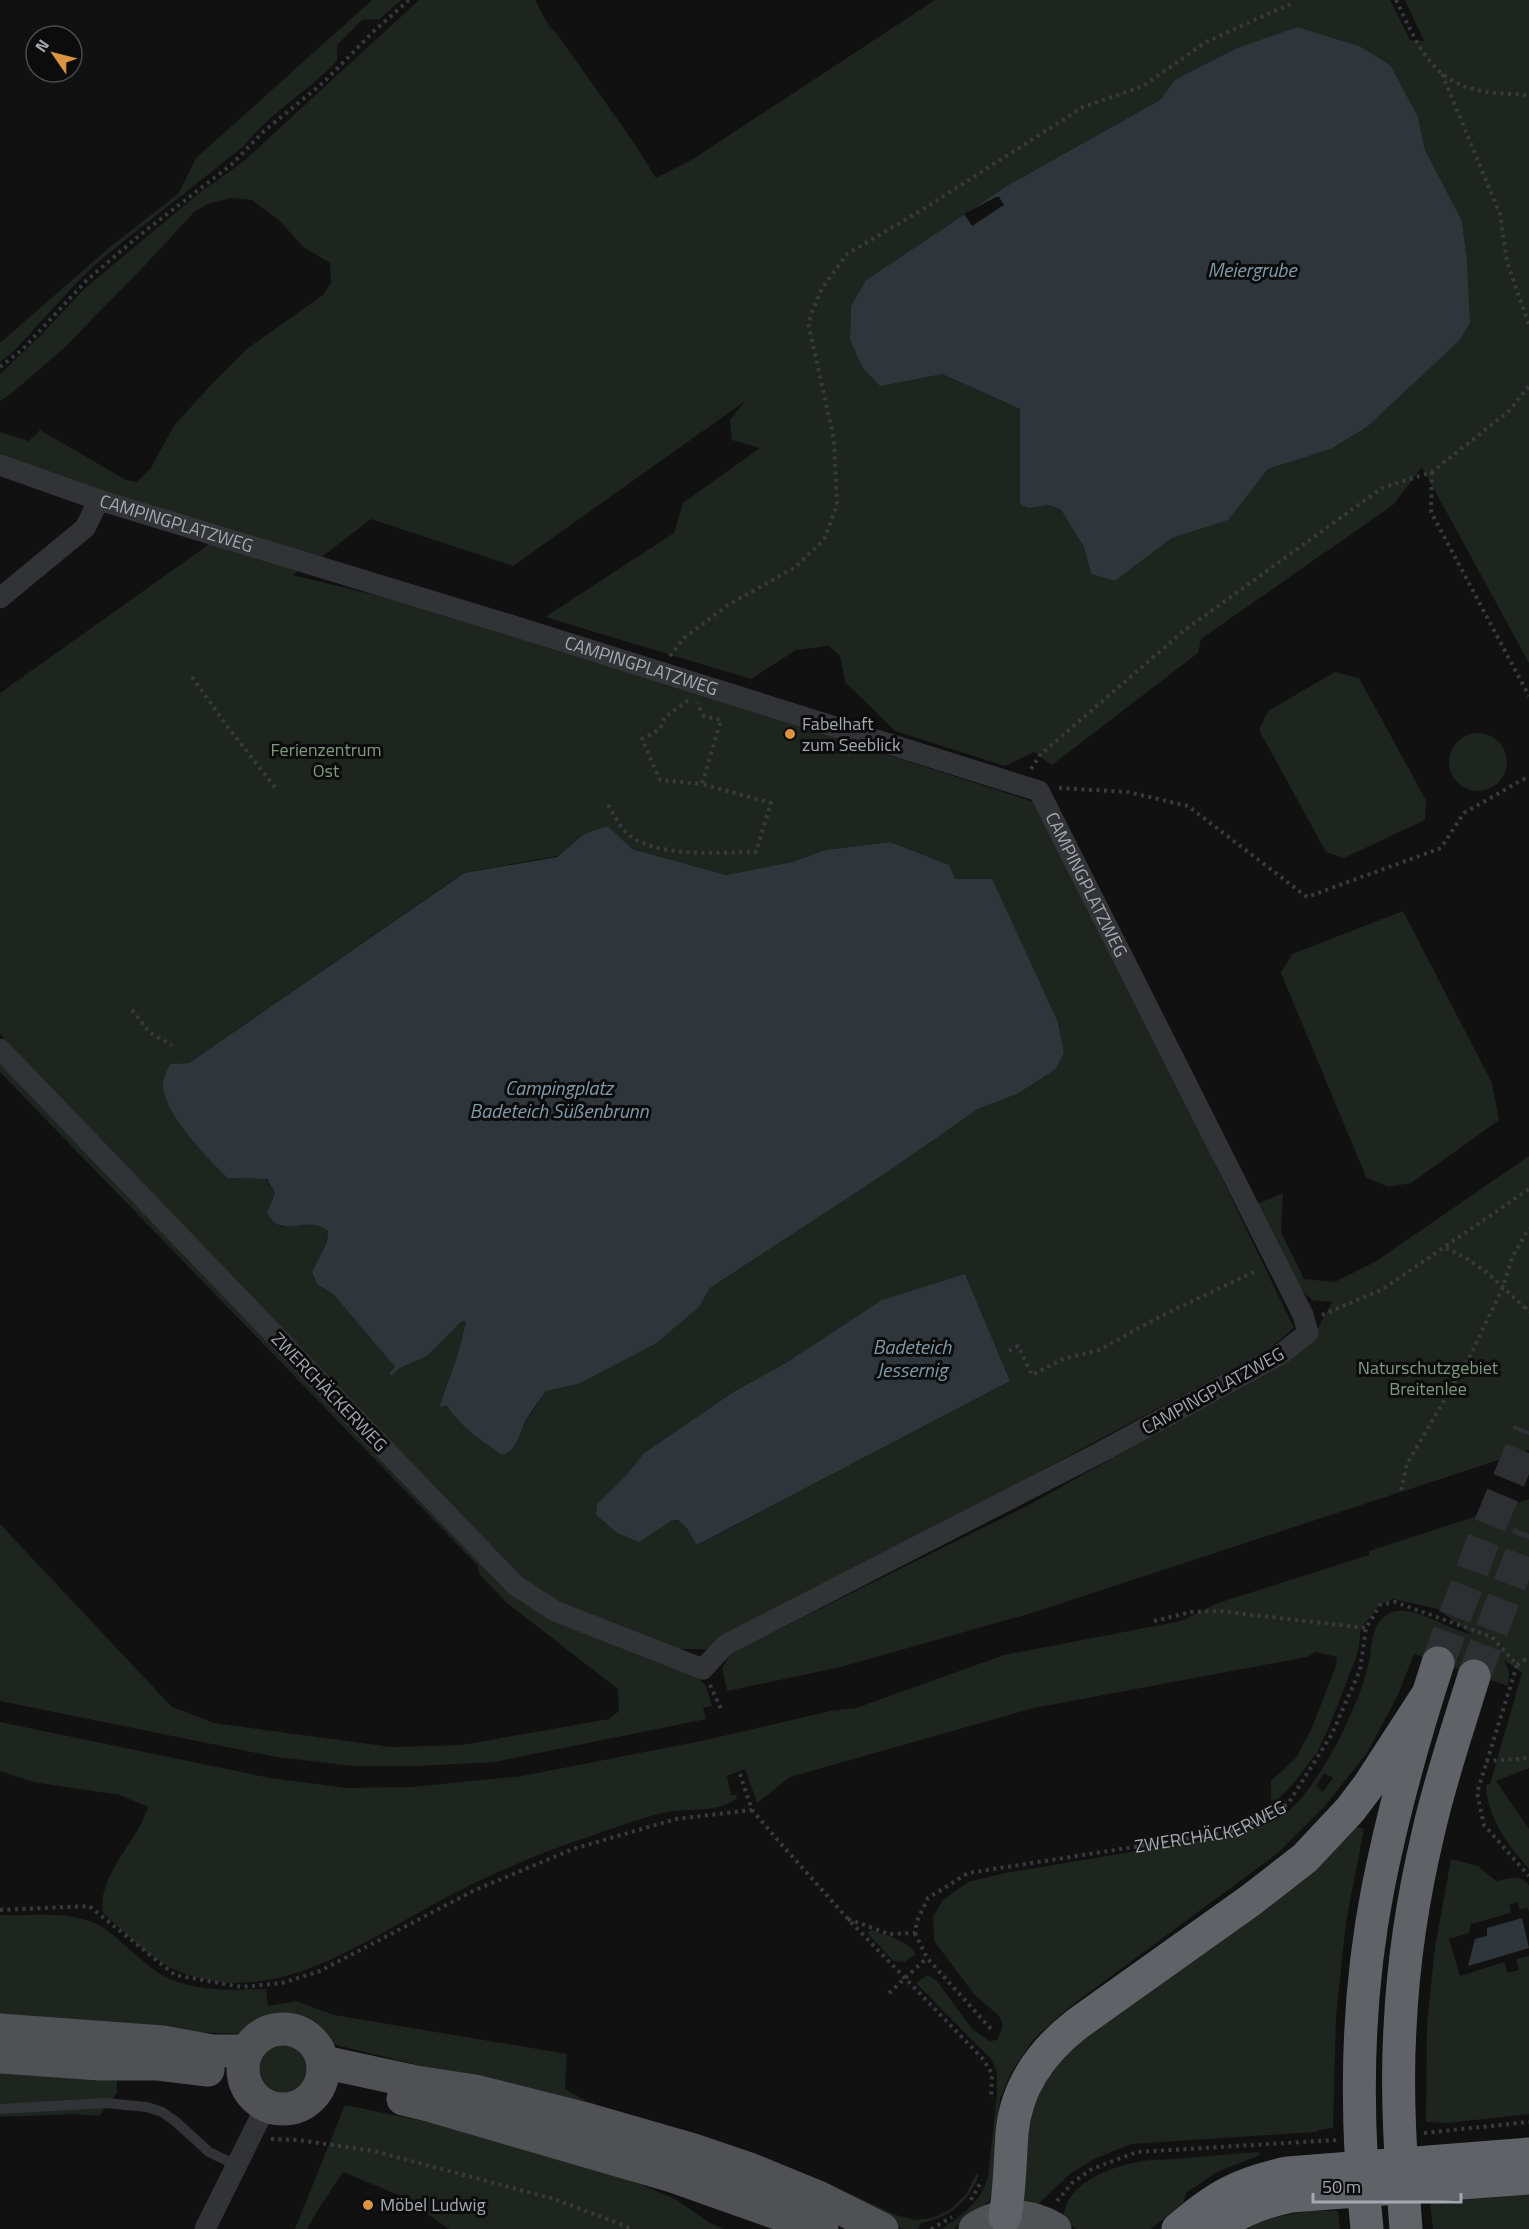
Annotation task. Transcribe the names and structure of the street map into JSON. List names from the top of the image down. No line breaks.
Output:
{"streets":{"street":["CAMPINGPLATZWEG","ZWERCHÄCKERWEG"]},"crossings":[["CAMPINGPLATZWEG","ZWERCHÄCKERWEG"]],"water":["Meiergrube","Campingplatz Badeteich Süßenbrunn","Badeteich Jessernig"],"parks":["Ferienzentrum Ost","Naturschutzgebiet Breitenlee"],"places":["Fabelhaft zum Seeblick","Möbel Ludwig"],"scale_bar":"50 m","north":"top left"}
